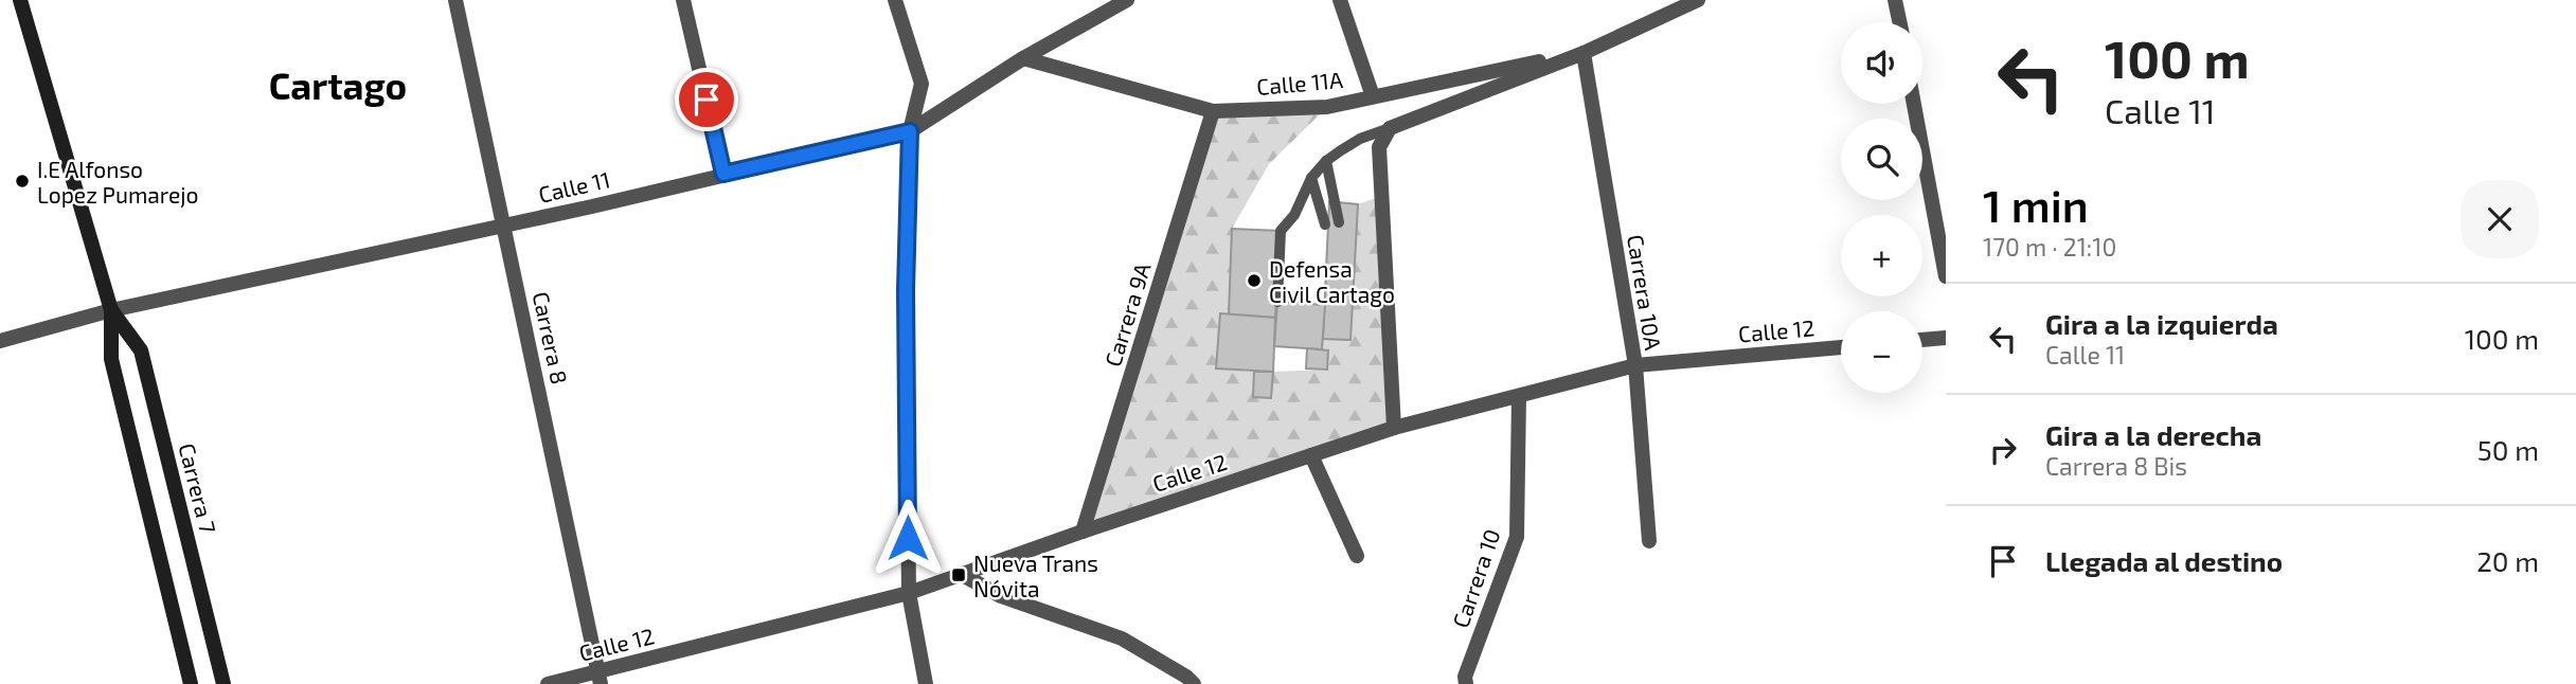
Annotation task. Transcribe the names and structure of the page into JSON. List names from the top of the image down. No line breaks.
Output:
{"streets":{"main road":["Carrera 7"],"street":["Calle 11A","Calle 11","Carrera 10A","Carrera 9A","Calle 12","Carrera 8","Carrera 10"]},"crossings":[["Calle 11A","Calle 11"],["Calle 11A","Carrera 10A"],["Calle 11A","Carrera 9A"],["Calle 11","Carrera 8"],["Calle 11","Carrera 7"],["Carrera 10A","Calle 12"],["Carrera 9A","Calle 12"],["Calle 12","Carrera 8"],["Calle 12","Carrera 10"]],"districts":["Cartago"],"places":{"other":["I.E Alfonso Lopez Pumarejo","Defensa Civil Cartago"],"transit":["Nueva Trans Nóvita"]},"page":{"turn":["100 m","Calle 11"],"map_buttons":["+","−"],"heading":["1 min","170 m · 21:10"],"list":[{"name":"Gira a la izquierda","note":"Calle 11","value":"100 m"},{"name":"Gira a la derecha","note":"Carrera 8 Bis","value":"50 m"},{"name":"Llegada al destino","value":"20 m"}]}}
